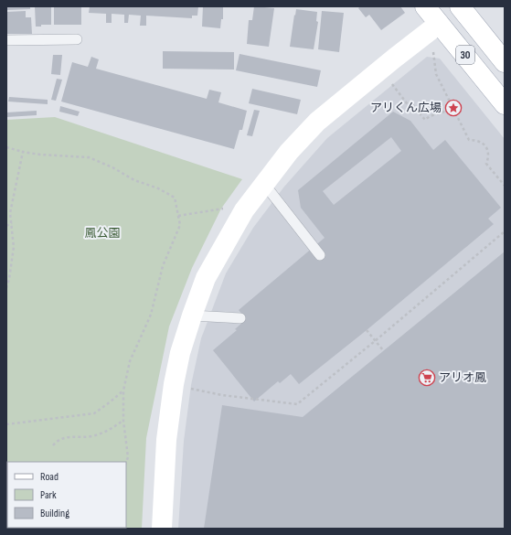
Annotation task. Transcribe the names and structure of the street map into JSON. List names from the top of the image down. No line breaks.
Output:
{"streets":{"street":["30"]},"parks":["鳳公園"],"places":{"place":["アリくん広場"],"supermarket":["アリオ鳳"]},"legend":["Road","Park","Building"]}
